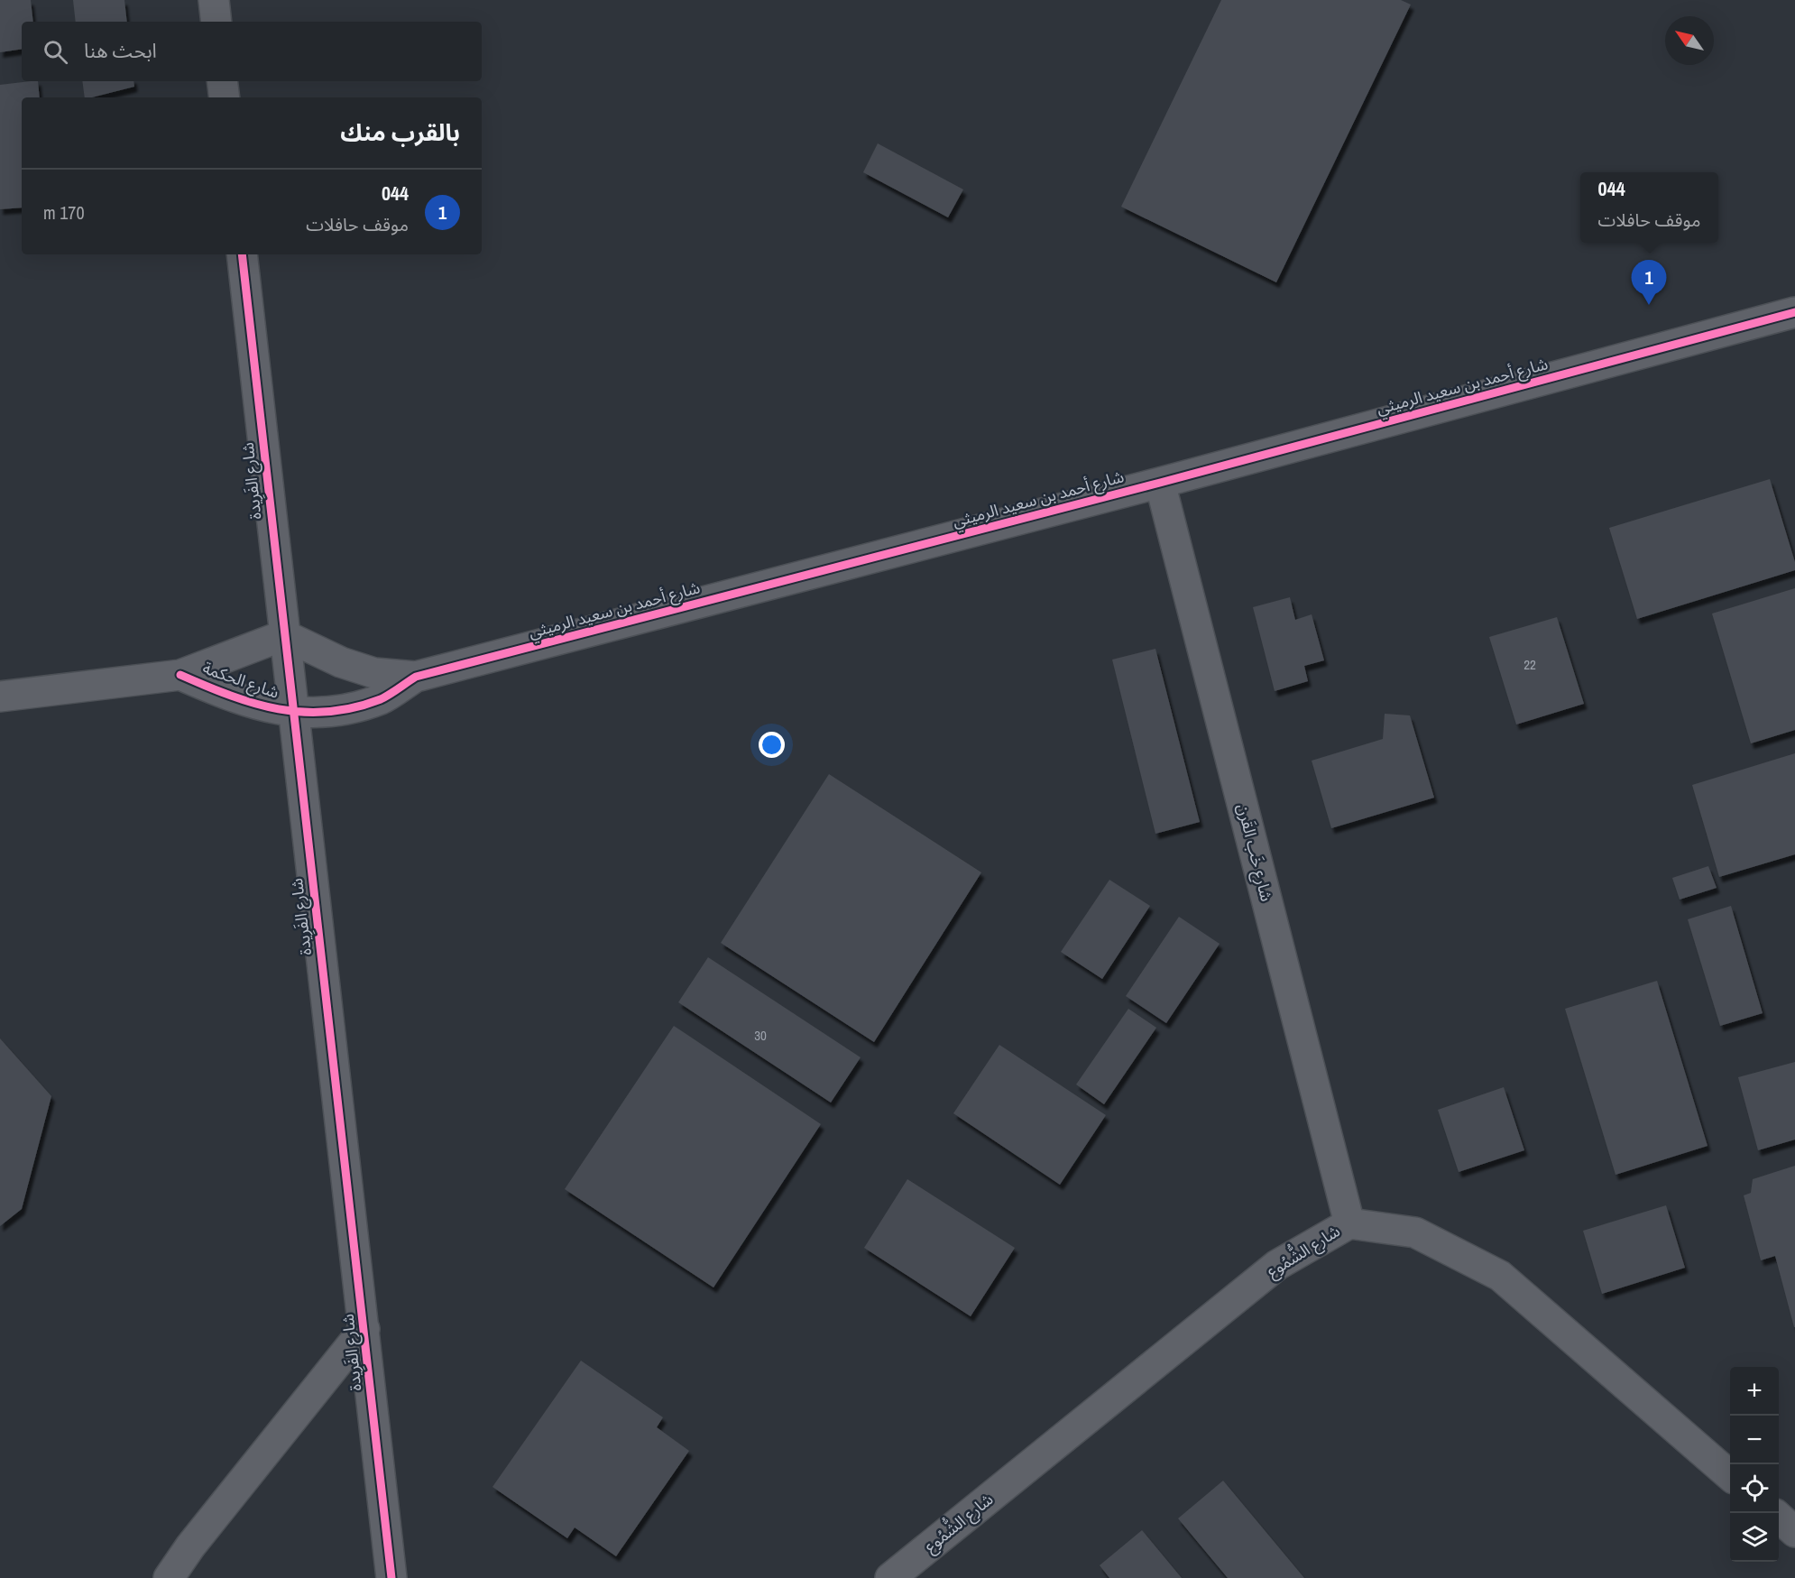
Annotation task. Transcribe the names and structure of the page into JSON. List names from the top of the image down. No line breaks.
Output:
{"streets":{"street":["شارع أحمد بن سعيد الرميثي","شارع الفَرِيدة","شارع الحكمة","شارع خَب القَرن","شارع الشُّمُوع"]},"crossings":[["شارع أحمد بن سعيد الرميثي","شارع الفَرِيدة"],["شارع أحمد بن سعيد الرميثي","شارع الحكمة"],["شارع أحمد بن سعيد الرميثي","شارع خَب القَرن"],["شارع الفَرِيدة","شارع الحكمة"],["شارع خَب القَرن","شارع الشُّمُوع"]],"house_numbers":["22","30"],"north":"top left","page":{"search":"ابحث هنا","heading":"بالقرب منك","list":[{"mark":"1","name":"044","note":"موقف حافلات","value":"170 m"}],"popup":["044","موقف حافلات"],"pins":"1","map_buttons":["+","−"]}}
